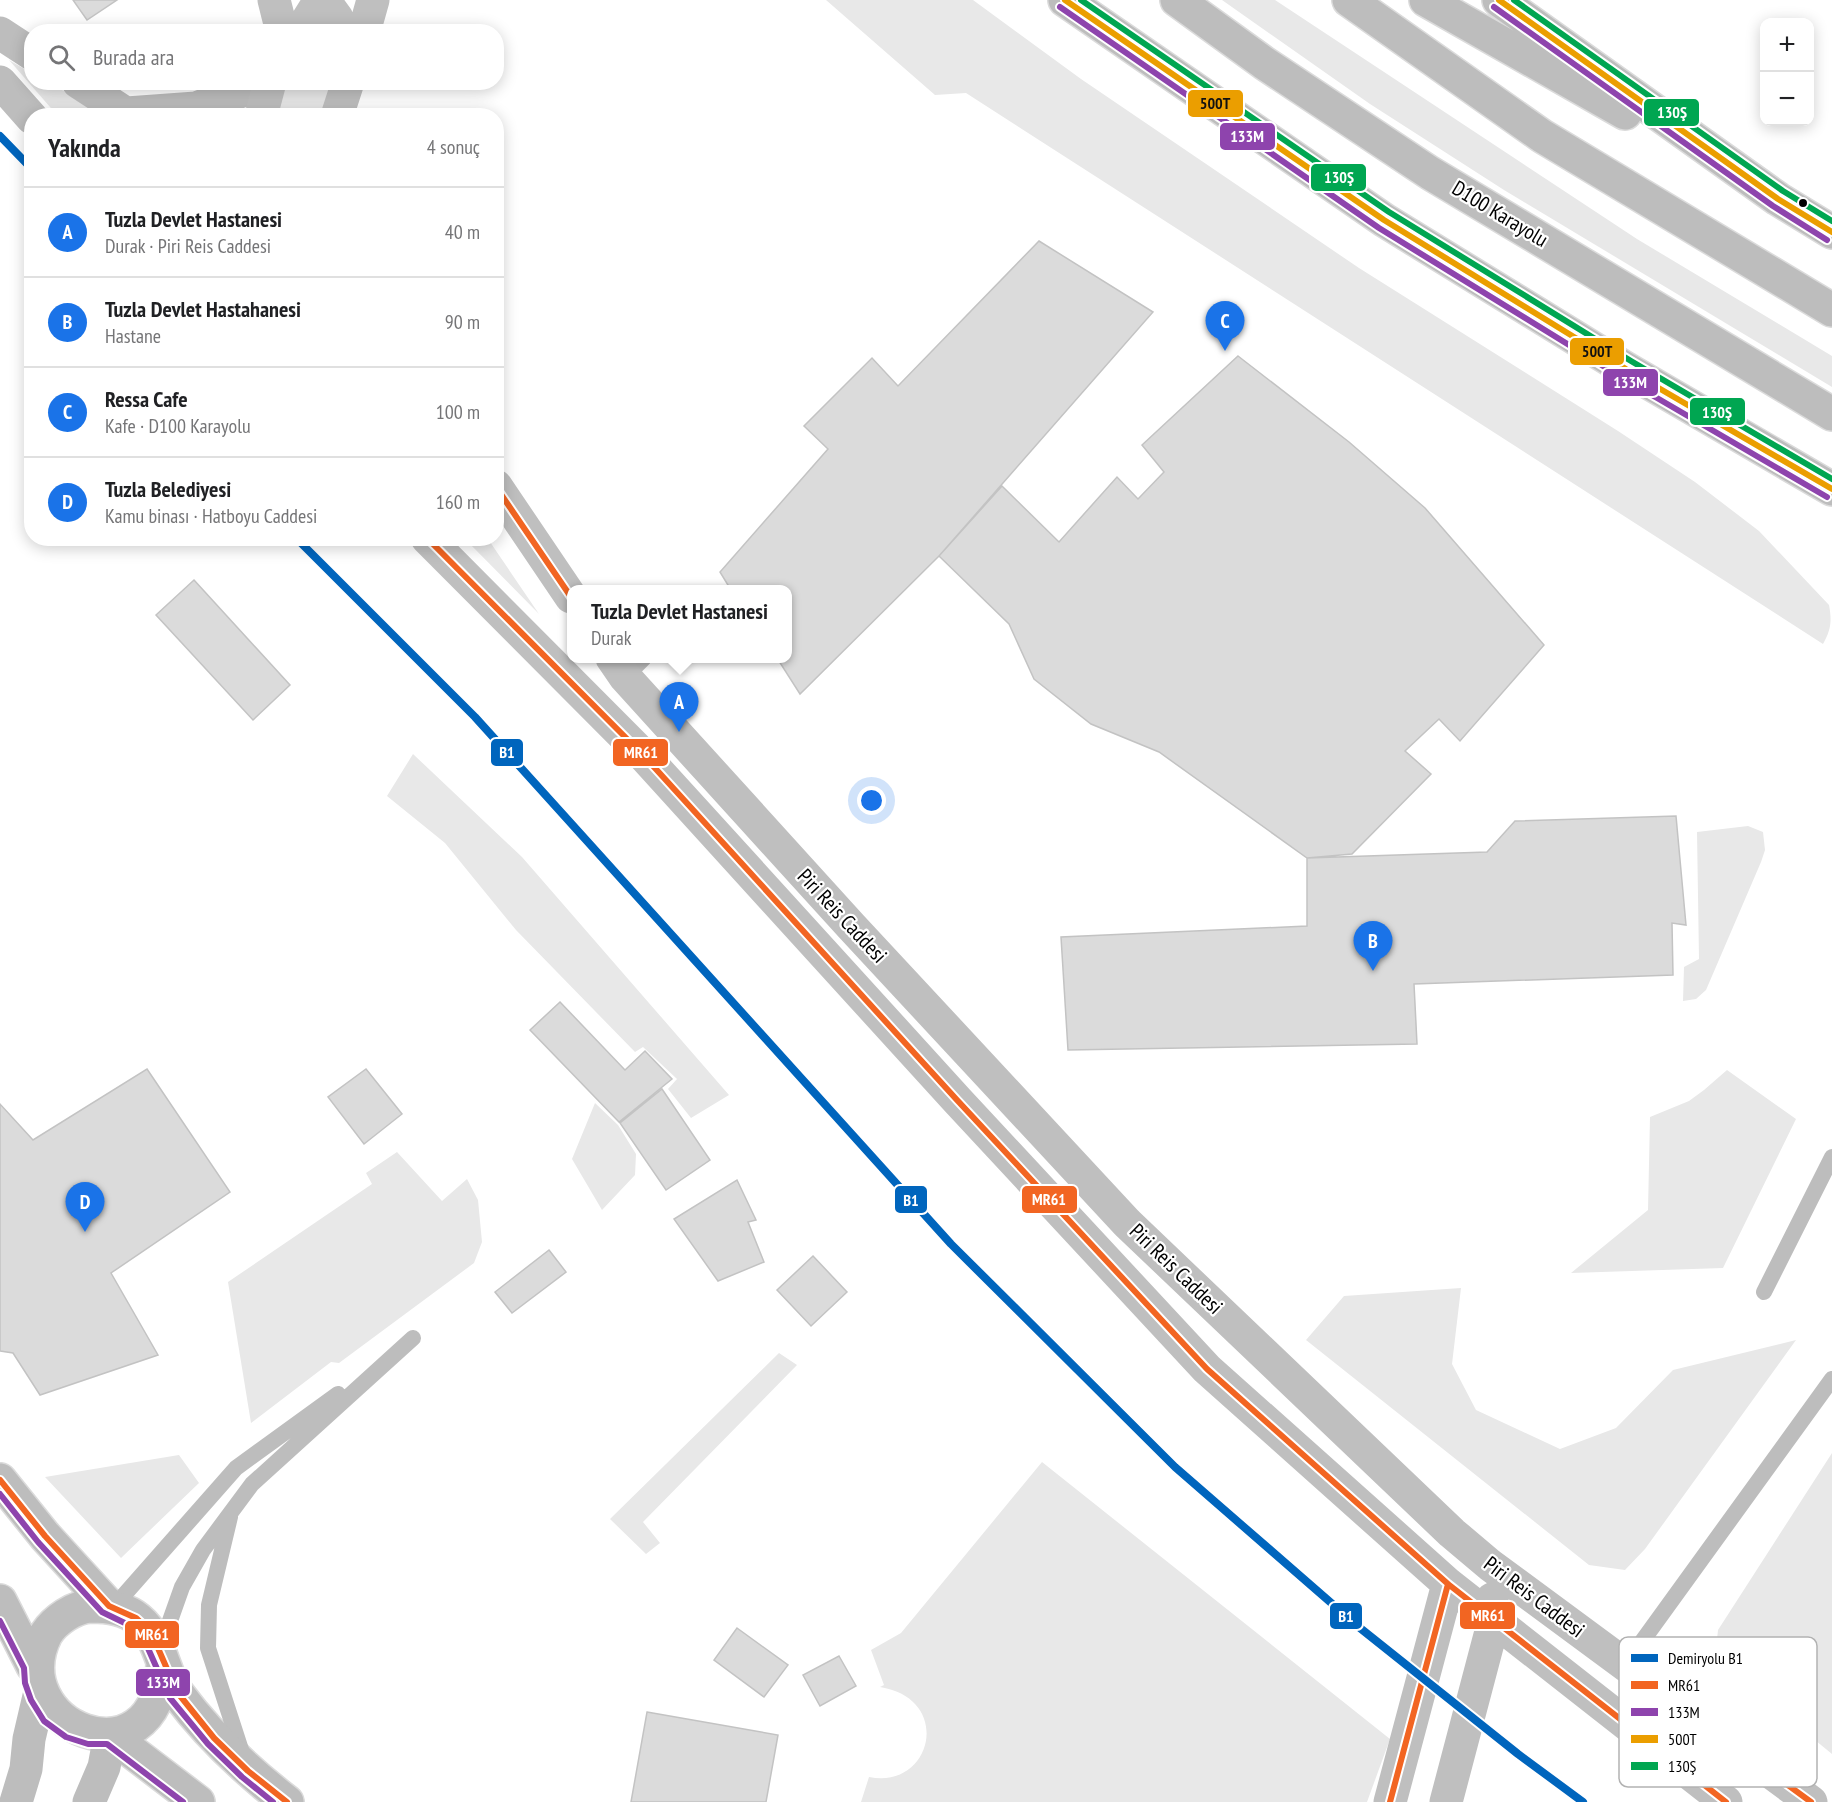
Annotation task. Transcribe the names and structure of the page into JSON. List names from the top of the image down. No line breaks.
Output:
{"streets":{"main road":["D100 Karayolu"],"street":["Piri Reis Caddesi"]},"lines":["transit line 500T","transit line 130Ş","transit line 133M","rail line B1","transit line MR61"],"legend":["Demiryolu B1","MR61","133M","500T","130Ş"],"page":{"map_buttons":["+","−"],"search":"Burada ara","heading":["Yakında","4 sonuç"],"list":[{"mark":"A","name":"Tuzla Devlet Hastanesi","note":"Durak · Piri Reis Caddesi","value":"40 m"},{"mark":"B","name":"Tuzla Devlet Hastahanesi","note":"Hastane","value":"90 m"},{"mark":"C","name":"Ressa Cafe","note":"Kafe · D100 Karayolu","value":"100 m"},{"mark":"D","name":"Tuzla Belediyesi","note":"Kamu binası · Hatboyu Caddesi","value":"160 m"}],"pins":["C","A","B","D"],"popup":["Tuzla Devlet Hastanesi","Durak"]}}
